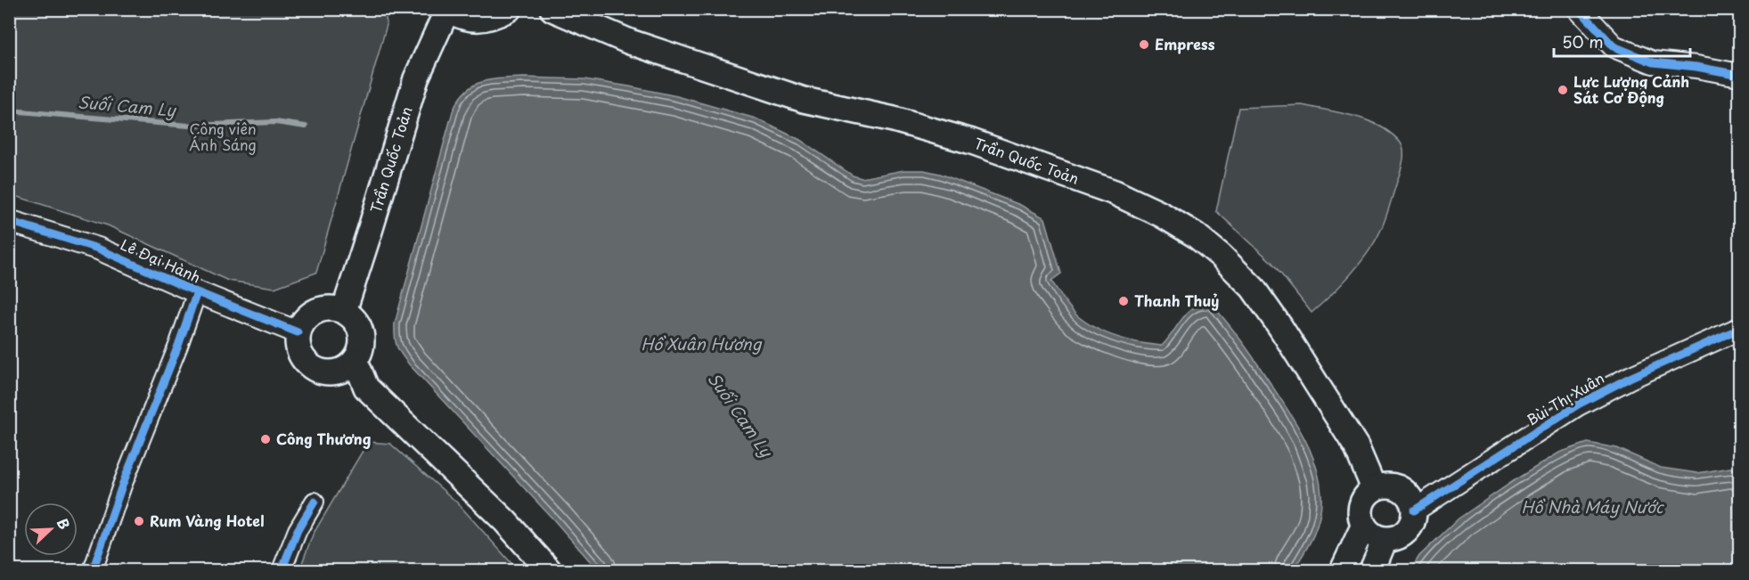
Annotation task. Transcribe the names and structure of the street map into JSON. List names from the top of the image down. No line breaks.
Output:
{"streets":{"main road":["Trần Quốc Toản"],"street":["Lê Đại Hành","Bùi Thị Xuân"]},"crossings":[["Trần Quốc Toản","Lê Đại Hành"],["Trần Quốc Toản","Bùi Thị Xuân"]],"water":["Suối Cam Ly","Hồ Xuân Hương","Hồ Nhà Máy Nước"],"parks":["Công viên Ánh Sáng"],"places":["Empress","Lực Lượng Cảnh Sát Cơ Động","Thanh Thuỷ","Công Thương","Rum Vàng Hotel"],"scale_bar":"50 m","north":"top right"}
